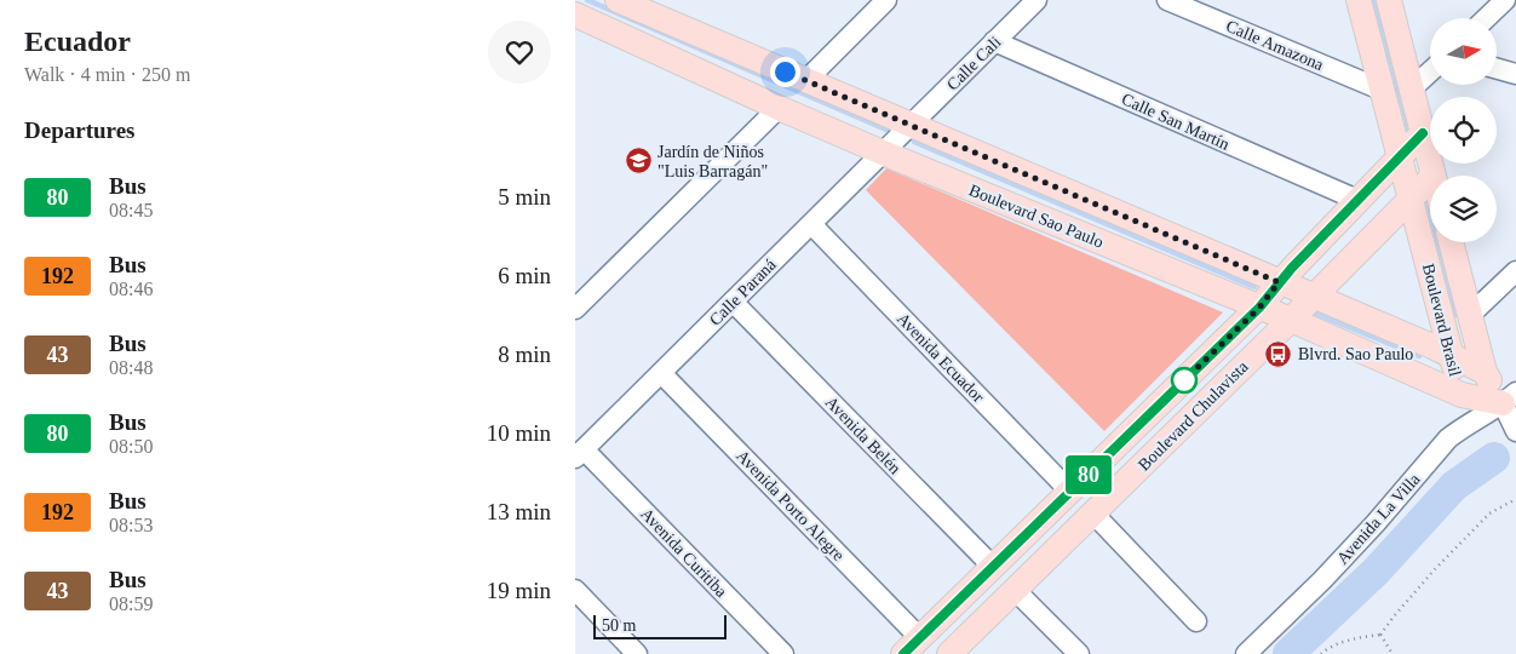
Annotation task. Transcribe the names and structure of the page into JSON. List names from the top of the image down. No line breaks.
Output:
{"streets":{"main road":["Boulevard Sao Paulo","Boulevard Brasil","Boulevard Chulavista"],"street":["Calle Amazona","Calle Cali","Calle San Martín","Calle Paraná","Avenida Ecuador","Avenida Belén","Avenida Porto Alegre","Avenida La Villa","Avenida Curitiba"]},"crossings":[["Calle Amazona","Boulevard Brasil"],["Calle Cali","Calle San Martín"],["Calle Cali","Boulevard Sao Paulo"],["Calle Cali","Calle Paraná"],["Calle San Martín","Boulevard Chulavista"],["Boulevard Sao Paulo","Calle Paraná"],["Boulevard Sao Paulo","Boulevard Brasil"],["Boulevard Sao Paulo","Boulevard Chulavista"],["Boulevard Sao Paulo","Avenida La Villa"],["Calle Paraná","Avenida Ecuador"],["Calle Paraná","Avenida Belén"],["Calle Paraná","Avenida Porto Alegre"],["Calle Paraná","Avenida Curitiba"],["Boulevard Brasil","Boulevard Chulavista"],["Boulevard Brasil","Avenida La Villa"],["Avenida Ecuador","Boulevard Chulavista"],["Boulevard Chulavista","Avenida Belén"],["Boulevard Chulavista","Avenida Porto Alegre"]],"places":{"school or university":["Jardín de Niños \"Luis Barragán\""],"bus stop":["Blvrd. Sao Paulo"]},"lines":["bus line 80"],"scale_bar":"50 m","north":"right","page":{"heading":[["Ecuador","Walk · 4 min · 250 m"],"Departures"],"on_map":"80","list":[{"mark":"80","name":"Bus","note":"08:45","value":"5 min"},{"mark":"192","name":"Bus","note":"08:46","value":"6 min"},{"mark":"43","name":"Bus","note":"08:48","value":"8 min"},{"mark":"80","name":"Bus","note":"08:50","value":"10 min"},{"mark":"192","name":"Bus","note":"08:53","value":"13 min"},{"mark":"43","name":"Bus","note":"08:59","value":"19 min"}],"scale":"50 m"}}
